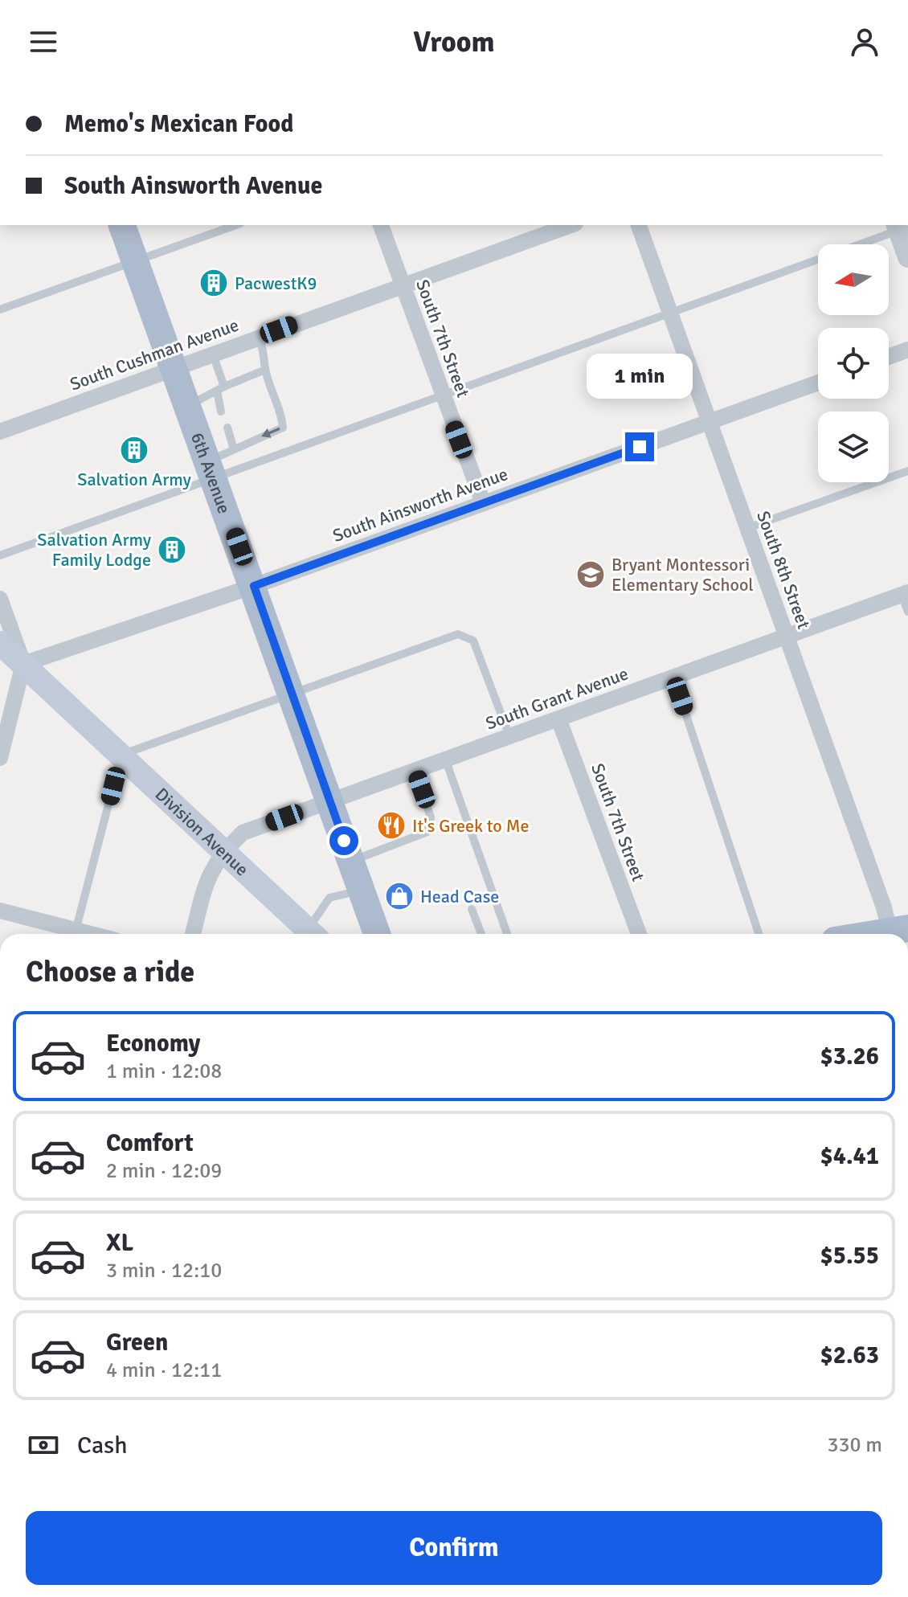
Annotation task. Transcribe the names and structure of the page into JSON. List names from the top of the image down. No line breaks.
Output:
{"streets":{"main road":["6th Avenue","Division Avenue"],"street":["South 7th Street","South Cushman Avenue","South Ainsworth Avenue","South 8th Street","South Grant Avenue"]},"crossings":[["South 7th Street","South Cushman Avenue"],["South 7th Street","South Ainsworth Avenue"],["South 7th Street","South Grant Avenue"],["South Cushman Avenue","6th Avenue"],["6th Avenue","South Ainsworth Avenue"],["6th Avenue","South Grant Avenue"],["South Ainsworth Avenue","South 8th Street"],["South Ainsworth Avenue","Division Avenue"],["South 8th Street","South Grant Avenue"],["South Grant Avenue","Division Avenue"]],"places":{"building":["PacwestK9","Salvation Army","Salvation Army Family Lodge"],"school or university":["Bryant Montessori Elementary School"],"restaurant":["It's Greek to Me"],"shop":["Head Case"]},"north":"left","page":{"header":"Vroom","banner":["Memo's Mexican Food","South Ainsworth Avenue"],"bubble":"1 min","heading":"Choose a ride","list":[{"name":"Economy","note":"1 min · 12:08","value":"$3.26"},{"name":"Comfort","note":"2 min · 12:09","value":"$4.41"},{"name":"XL","note":"3 min · 12:10","value":"$5.55"},{"name":"Green","note":"4 min · 12:11","value":"$2.63"}],"pay":["Cash","330 m"],"buttons":"Confirm"}}
